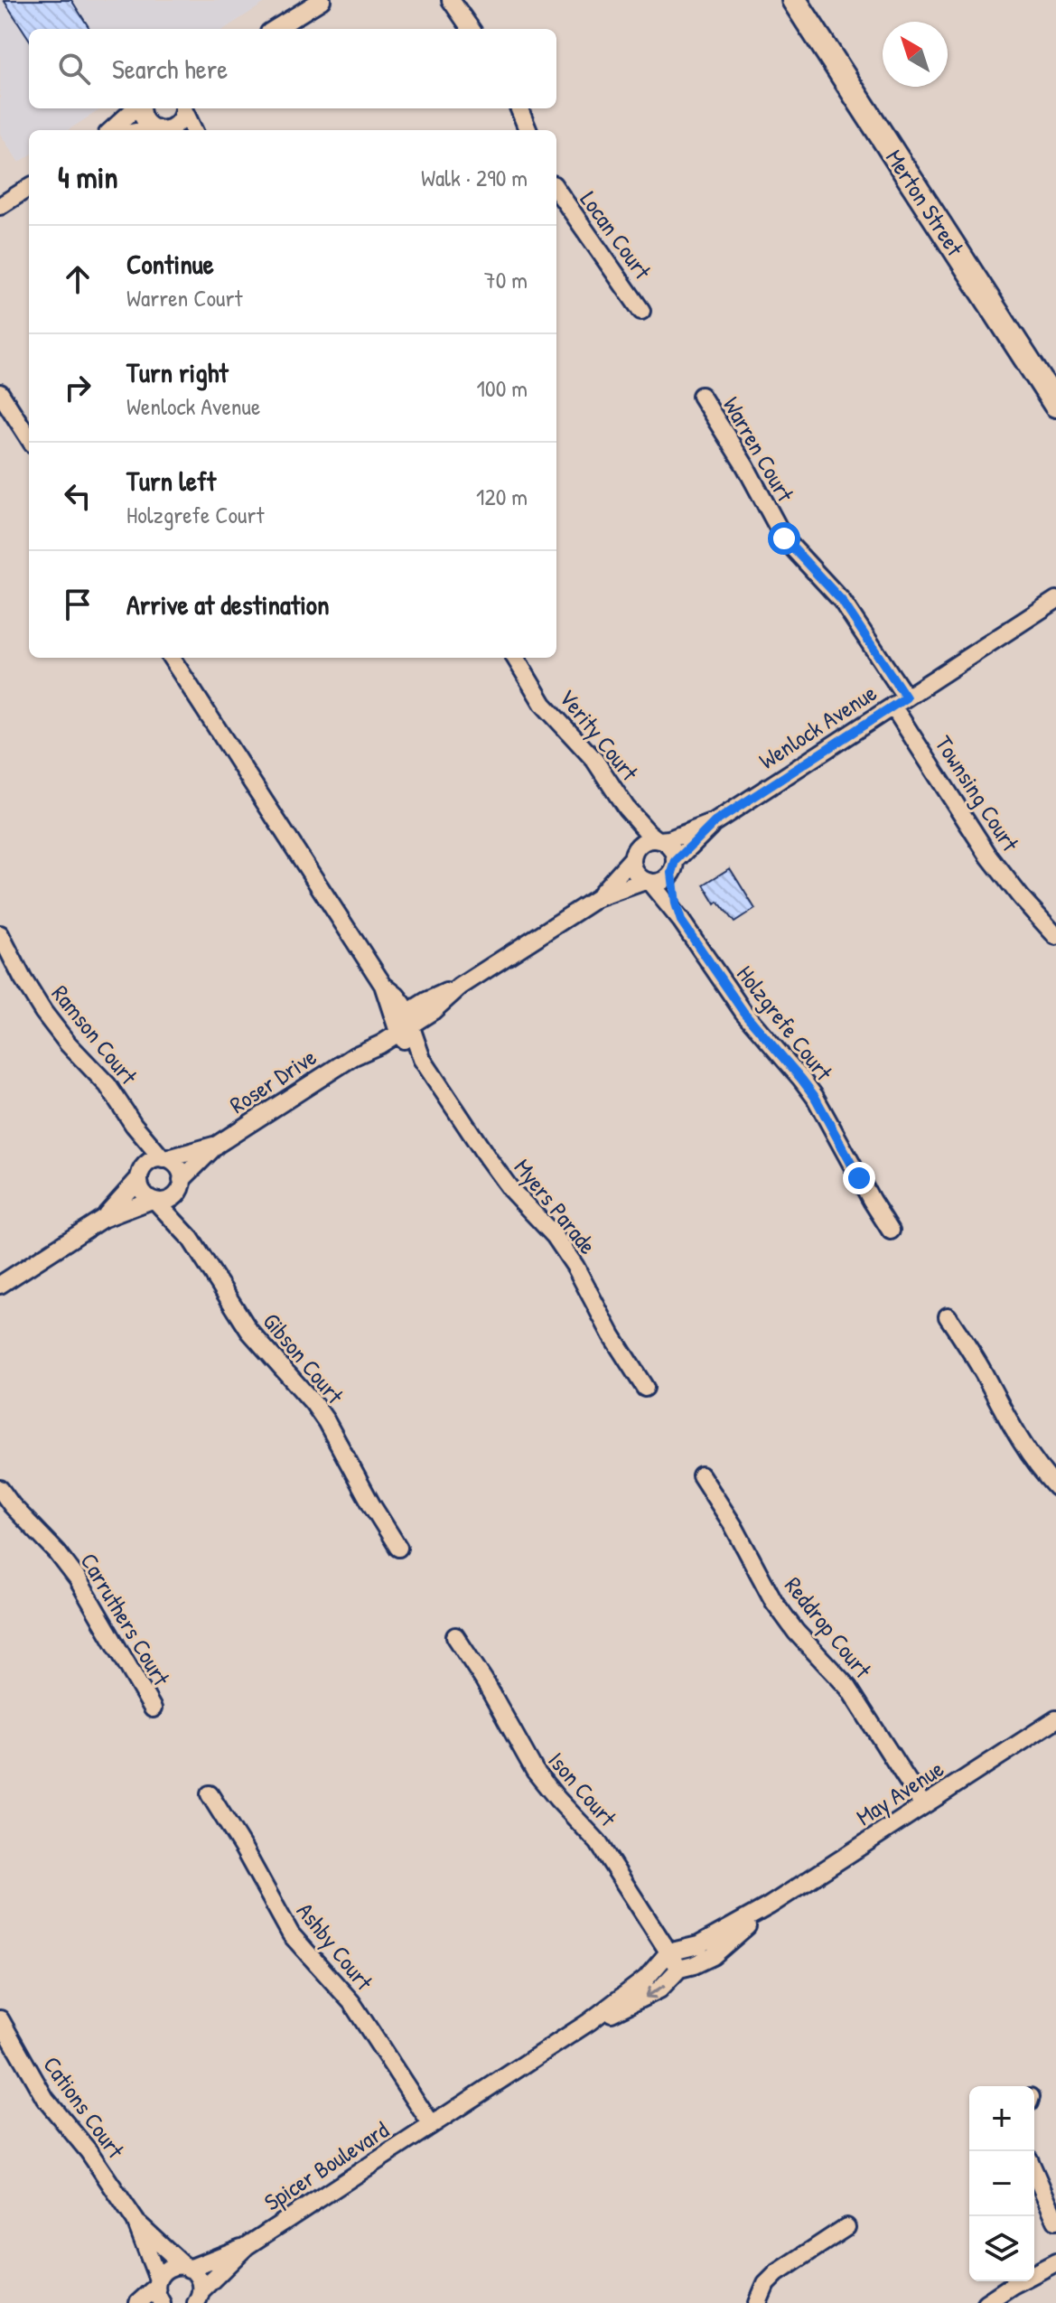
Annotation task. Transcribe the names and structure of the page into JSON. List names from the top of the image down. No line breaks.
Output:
{"streets":{"street":["Merton Street","Locan Court","Warren Court","Wenlock Avenue","Verity Court","Townsing Court","Holzgrefe Court","Ramson Court","Roser Drive","Myers Parade","Gibson Court","Carruthers Court","Reddrop Court","Ison Court","May Avenue","Ashby Court","Cations Court","Spicer Boulevard"]},"crossings":[["Warren Court","Wenlock Avenue"],["Warren Court","Townsing Court"],["Wenlock Avenue","Verity Court"],["Wenlock Avenue","Townsing Court"],["Wenlock Avenue","Holzgrefe Court"],["Verity Court","Holzgrefe Court"],["Ramson Court","Roser Drive"],["Ramson Court","Gibson Court"],["Roser Drive","Myers Parade"],["Roser Drive","Gibson Court"],["Reddrop Court","May Avenue"],["Ison Court","May Avenue"],["May Avenue","Ashby Court"],["May Avenue","Spicer Boulevard"],["Ashby Court","Spicer Boulevard"],["Cations Court","Spicer Boulevard"]],"north":"top left","page":{"search":"Search here","heading":["4 min","Walk · 290 m"],"list":[["Continue","Warren Court","70 m"],["Turn right","Wenlock Avenue","100 m"],["Turn left","Holzgrefe Court","120 m"],"Arrive at destination"],"map_buttons":["+","−"]}}
